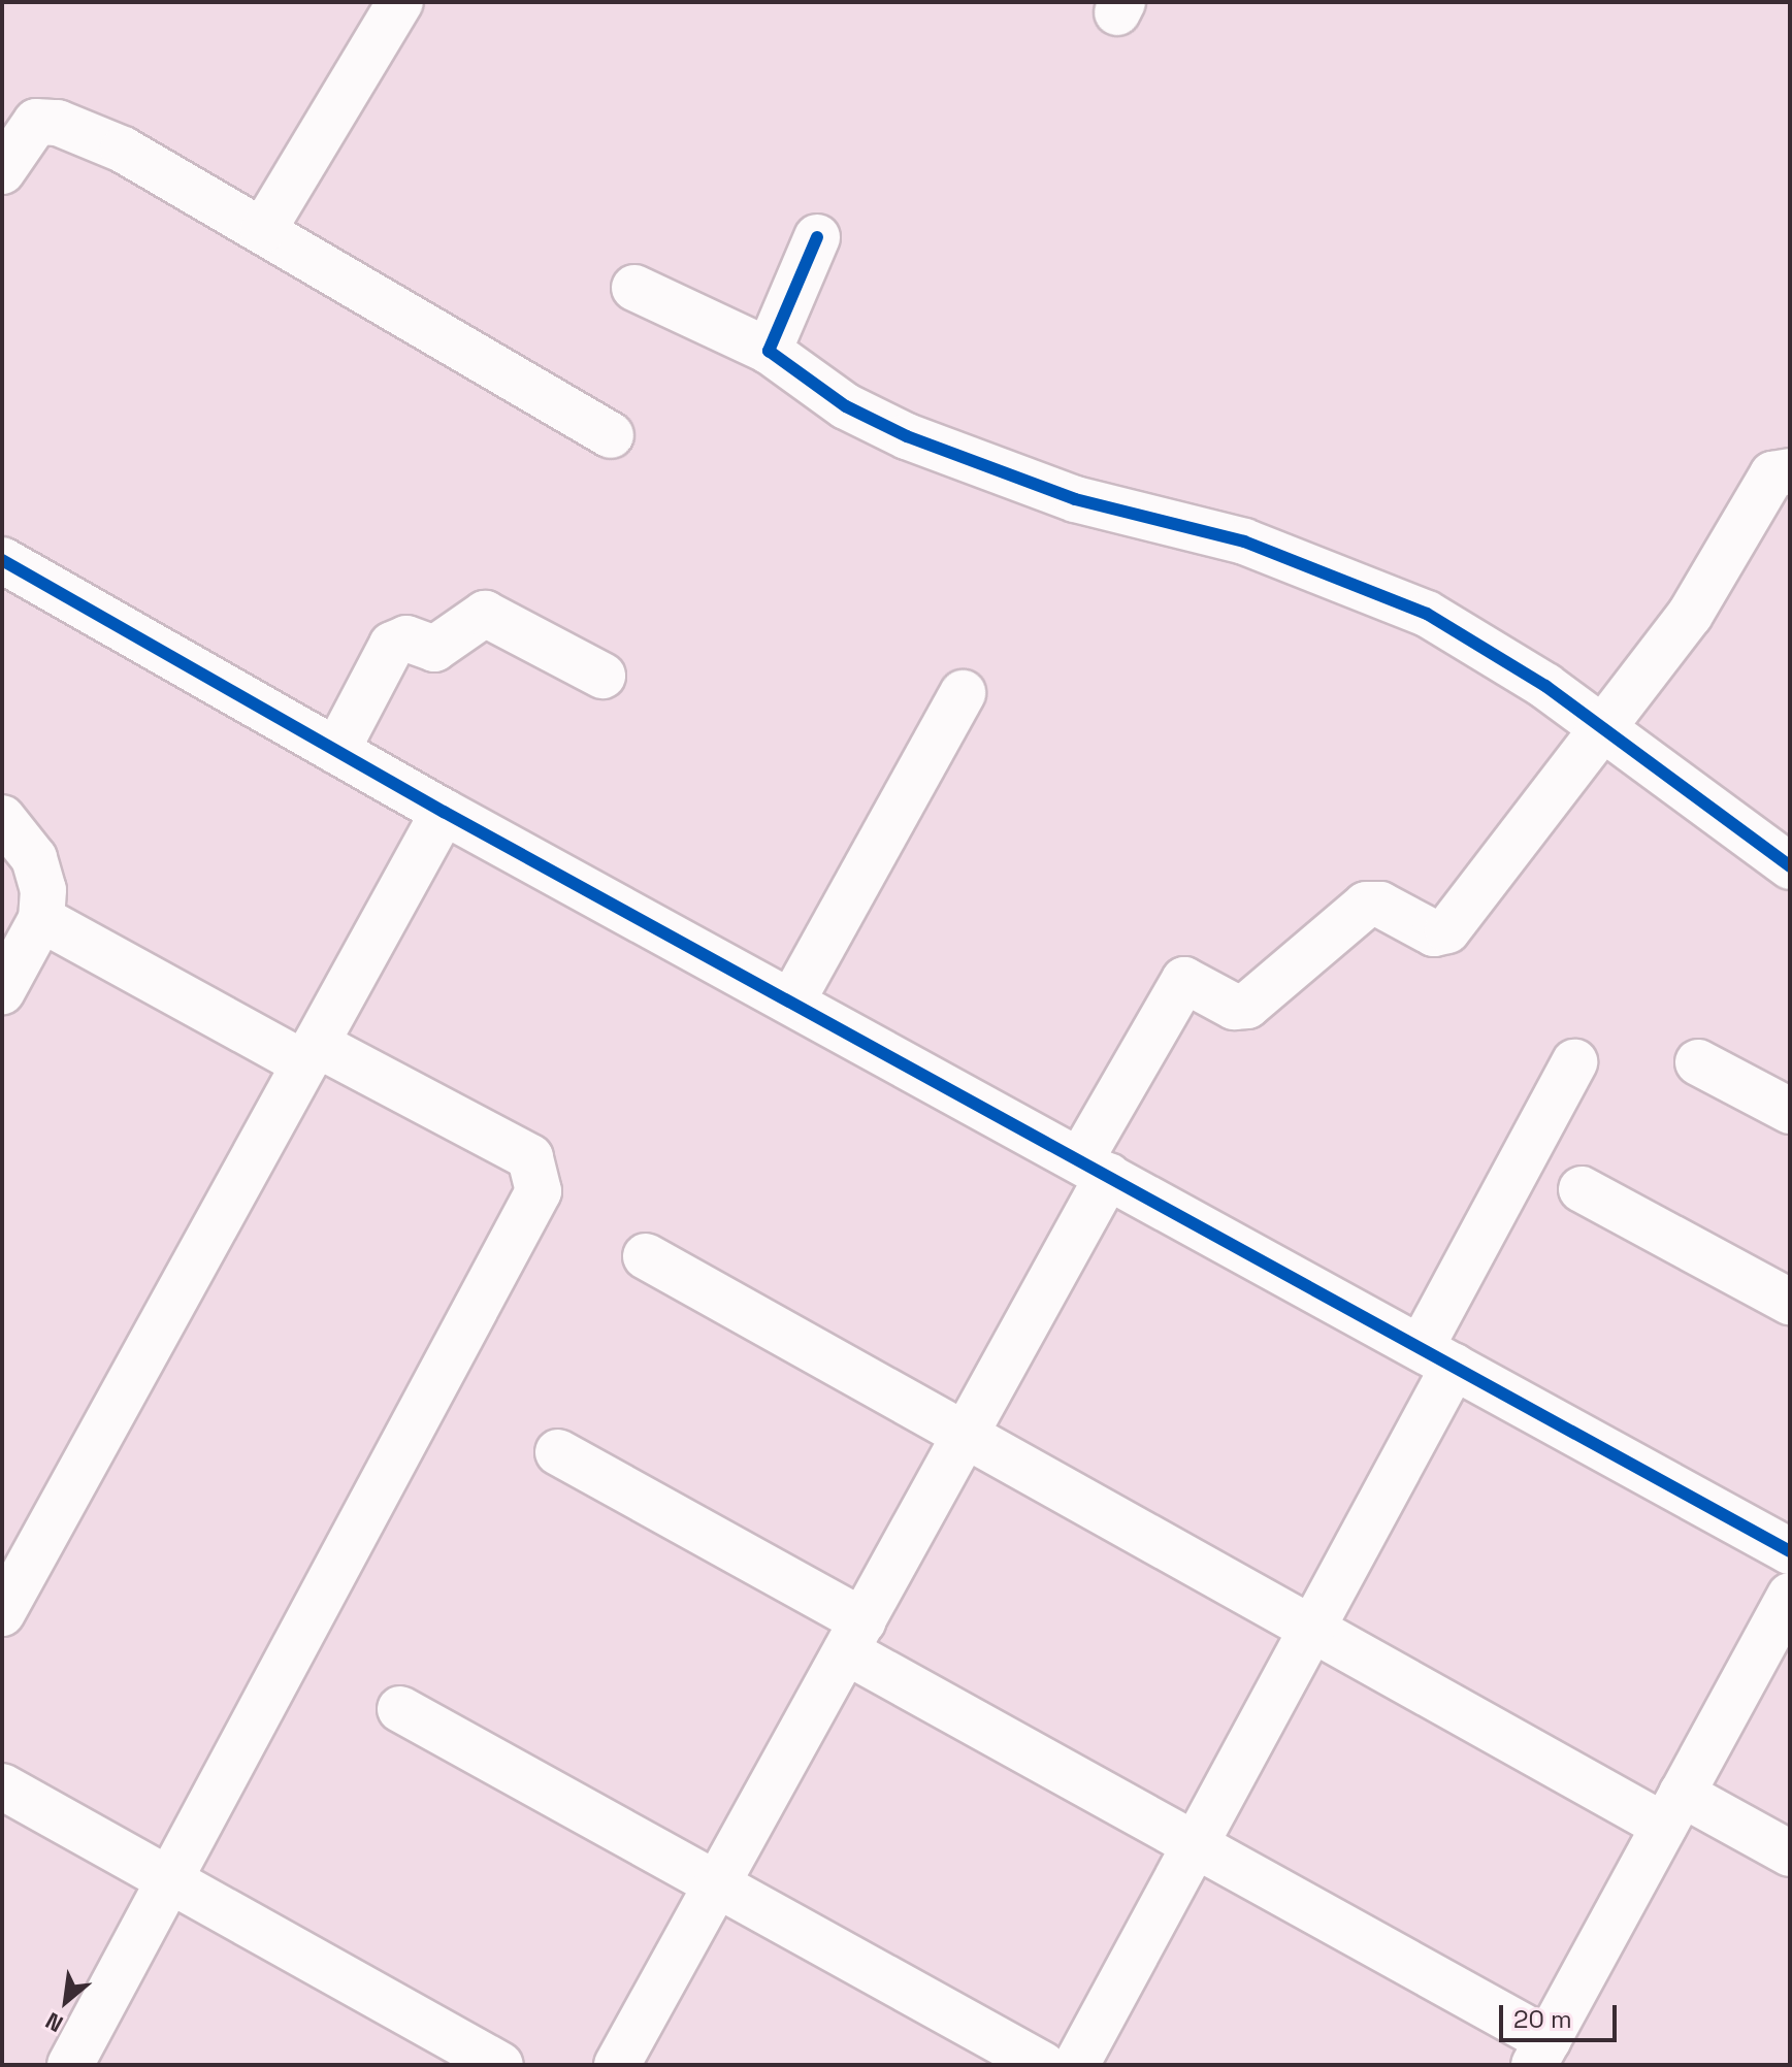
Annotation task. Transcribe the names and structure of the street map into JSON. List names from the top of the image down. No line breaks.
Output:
{"scale_bar":"20 m","north":"bottom left"}
